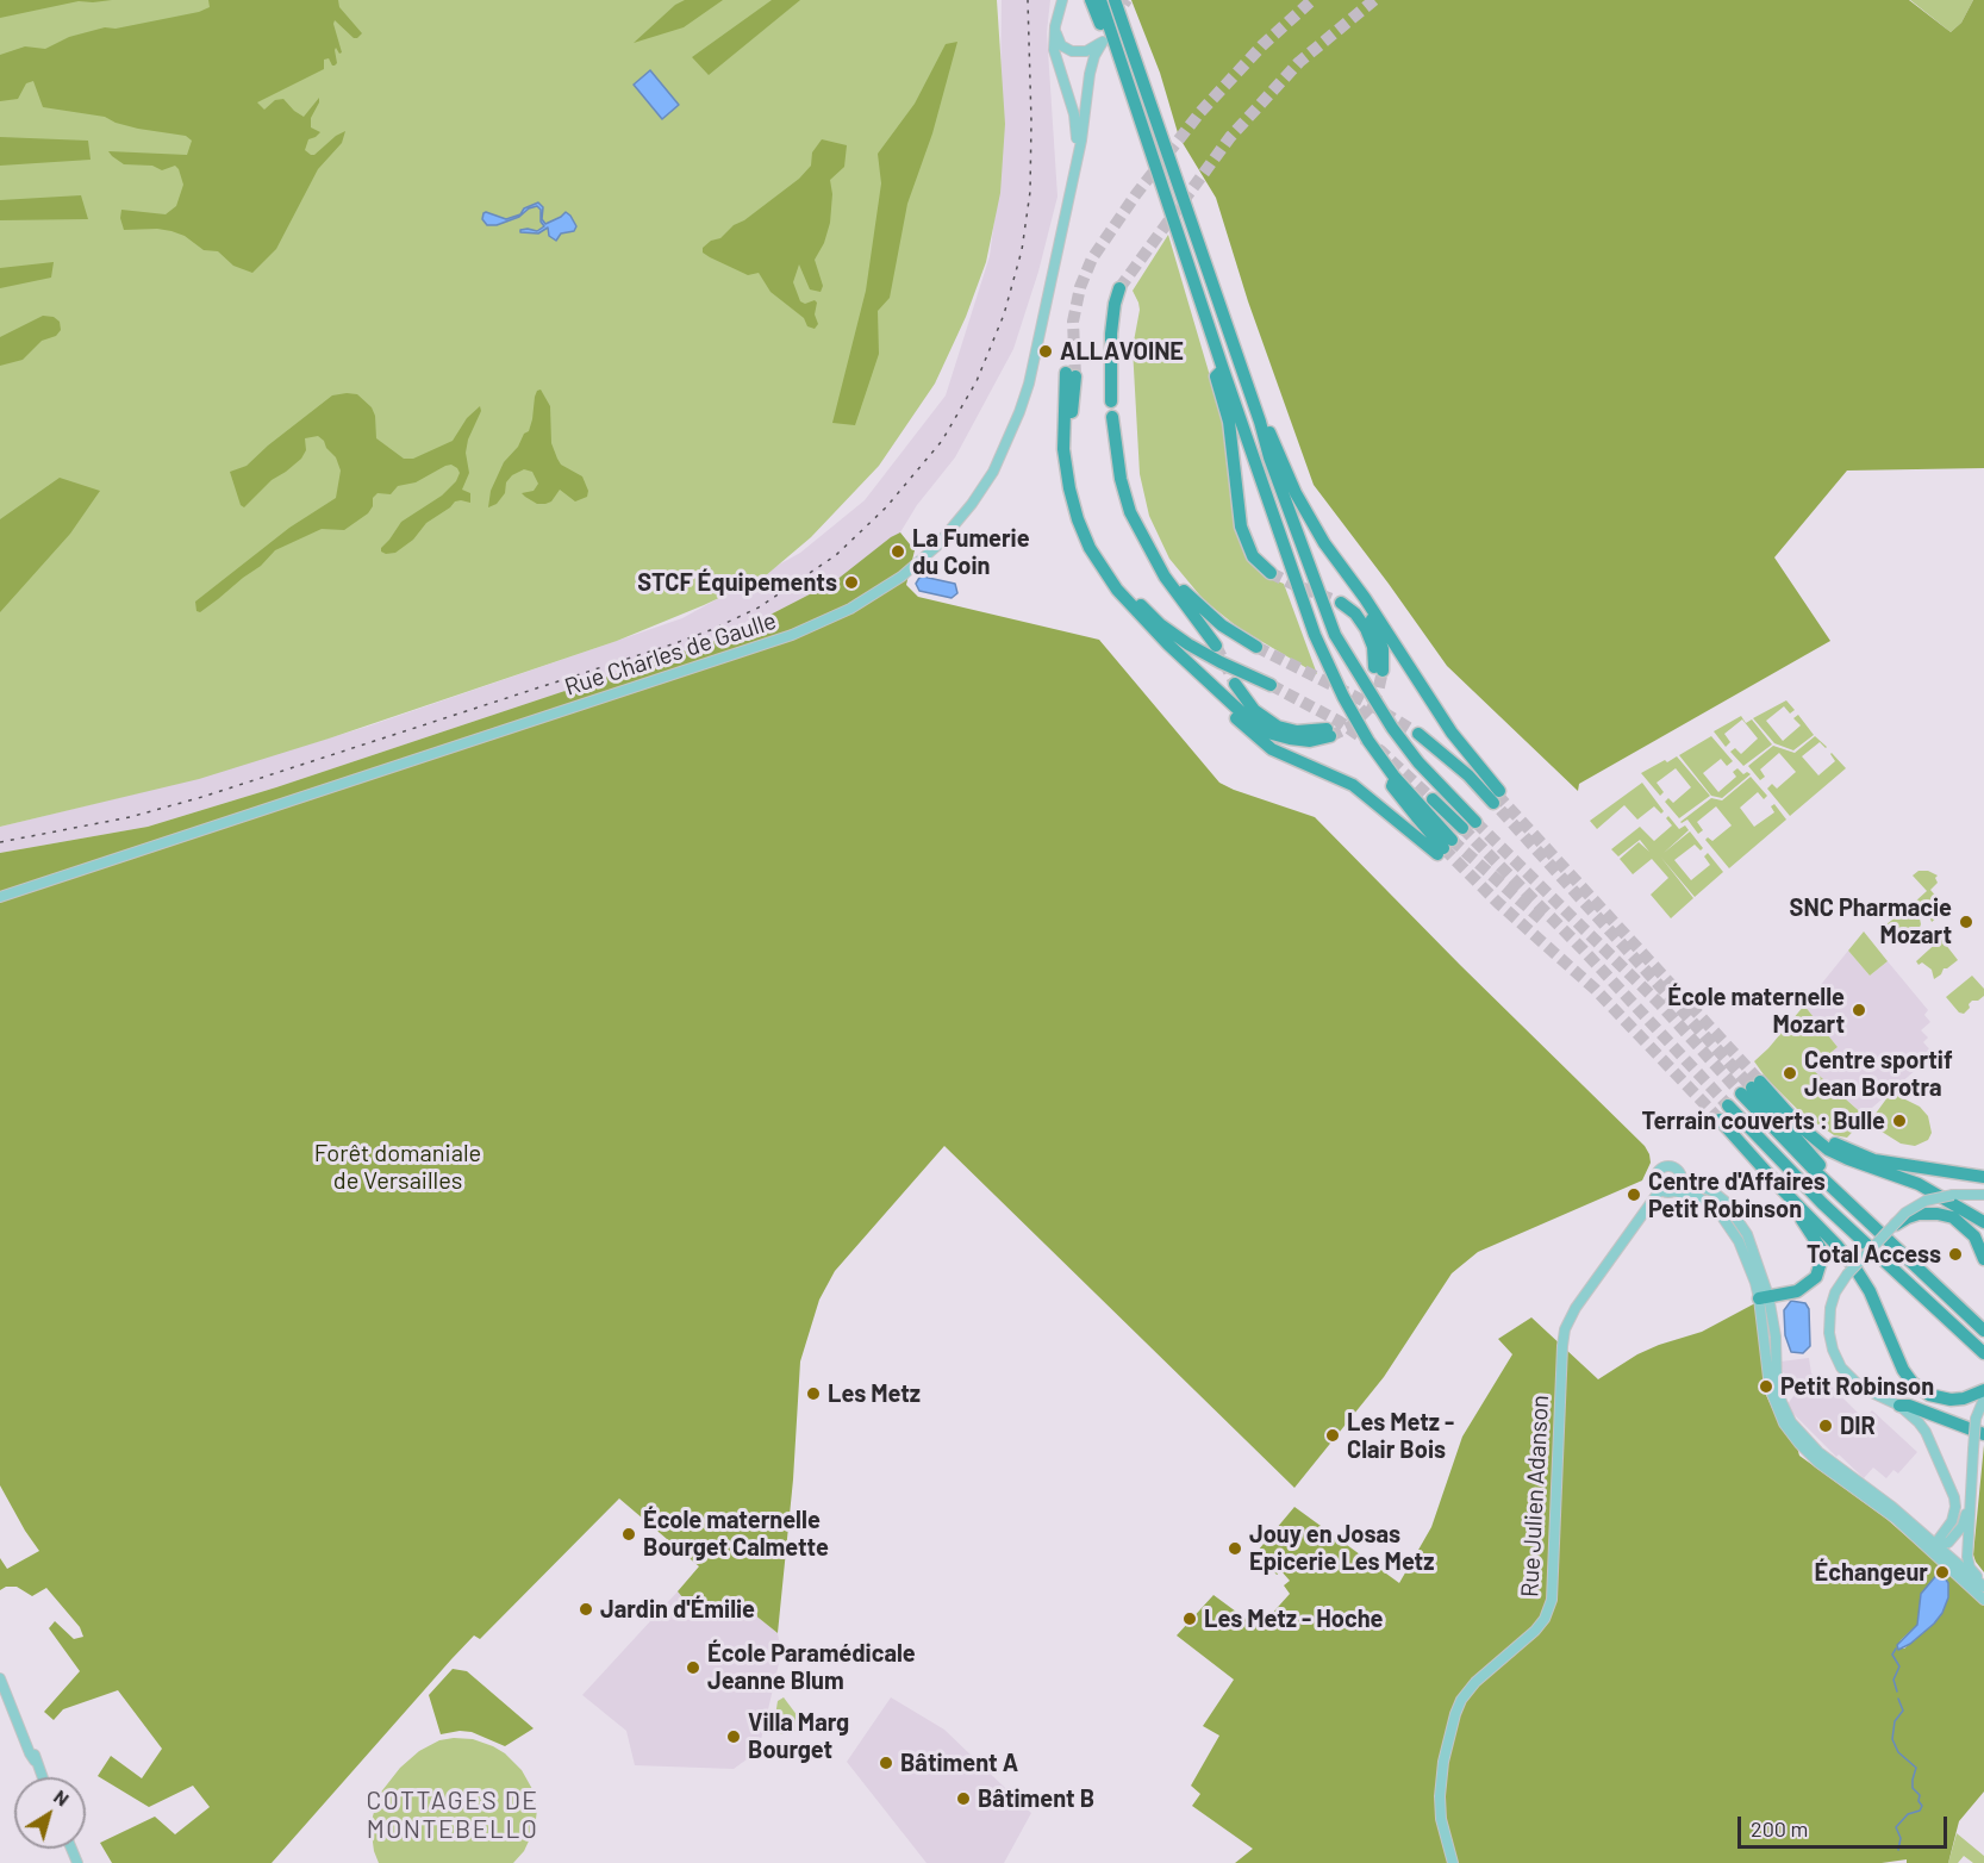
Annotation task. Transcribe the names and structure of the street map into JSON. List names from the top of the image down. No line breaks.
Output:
{"streets":{"main road":["Rue Charles de Gaulle","Rue Julien Adanson"]},"districts":["COTTAGES DE MONTEBELLO"],"parks":["Forêt domaniale de Versailles"],"places":["ALLAVOINE","La Fumerie du Coin","STCF Équipements","SNC Pharmacie Mozart","École maternelle Mozart","Centre sportif Jean Borotra","Terrain couverts : Bulle","Centre d'Affaires Petit Robinson","Total Access","Petit Robinson","Les Metz","DIR","Les Metz - Clair Bois","École maternelle Bourget Calmette","Jouy en Josas Epicerie Les Metz","Échangeur","Jardin d'Émilie","Les Metz - Hoche","École Paramédicale Jeanne Blum","Villa Marg Bourget","Bâtiment A","Bâtiment B"],"scale_bar":"200 m","north":"top right"}
